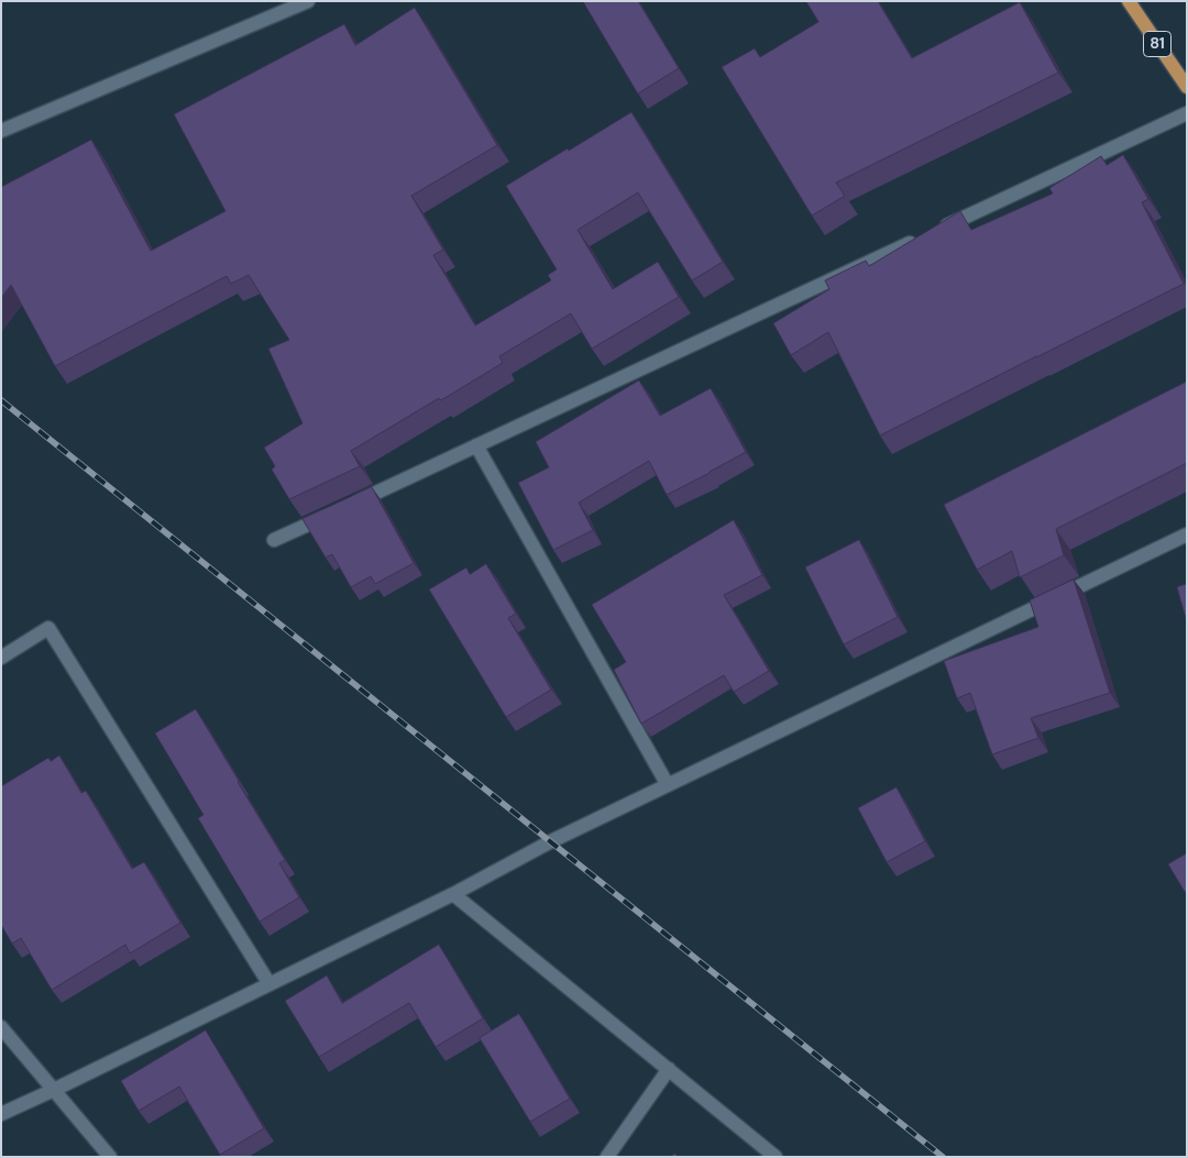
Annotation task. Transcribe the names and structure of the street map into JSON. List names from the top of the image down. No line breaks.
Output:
{"streets":{"main road":["81"]}}
